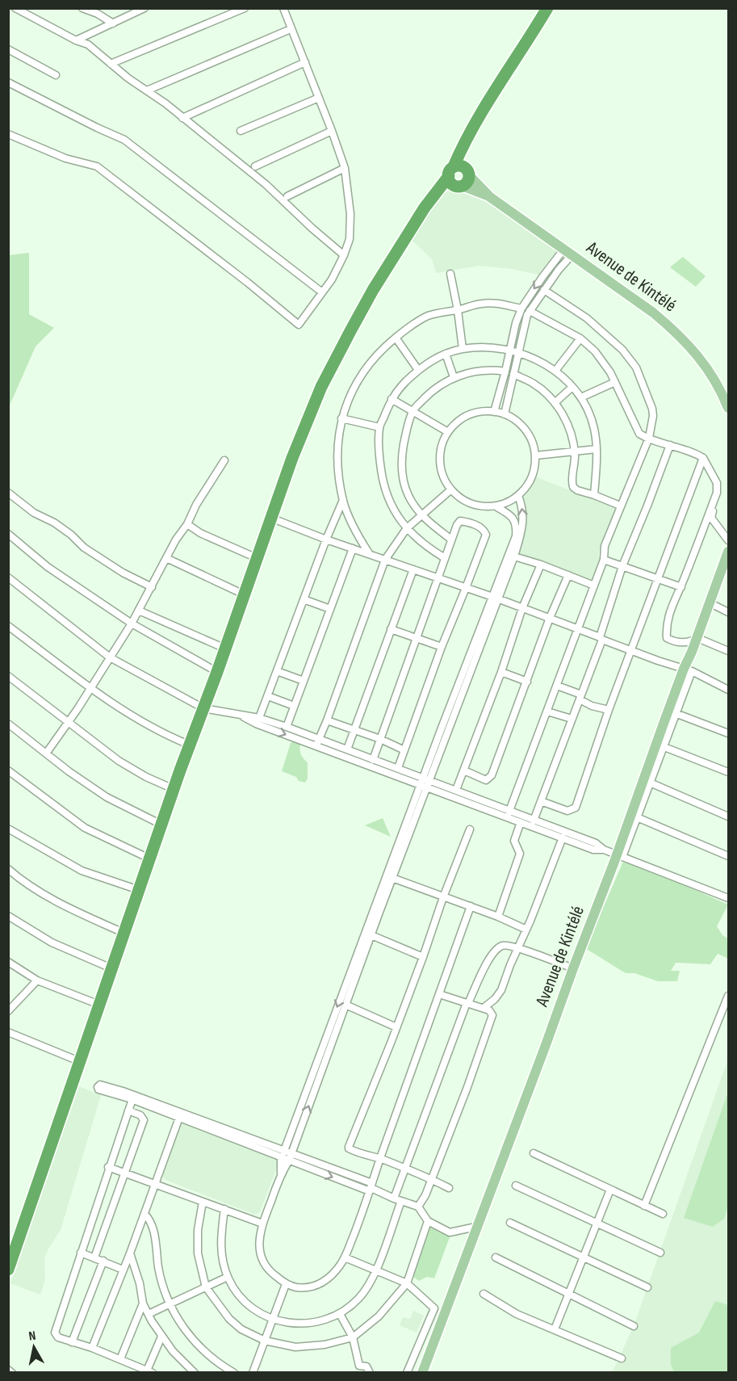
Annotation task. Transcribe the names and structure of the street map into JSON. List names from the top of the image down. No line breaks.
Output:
{"streets":{"main road":["Avenue de Kintélé"]},"north":"top"}
